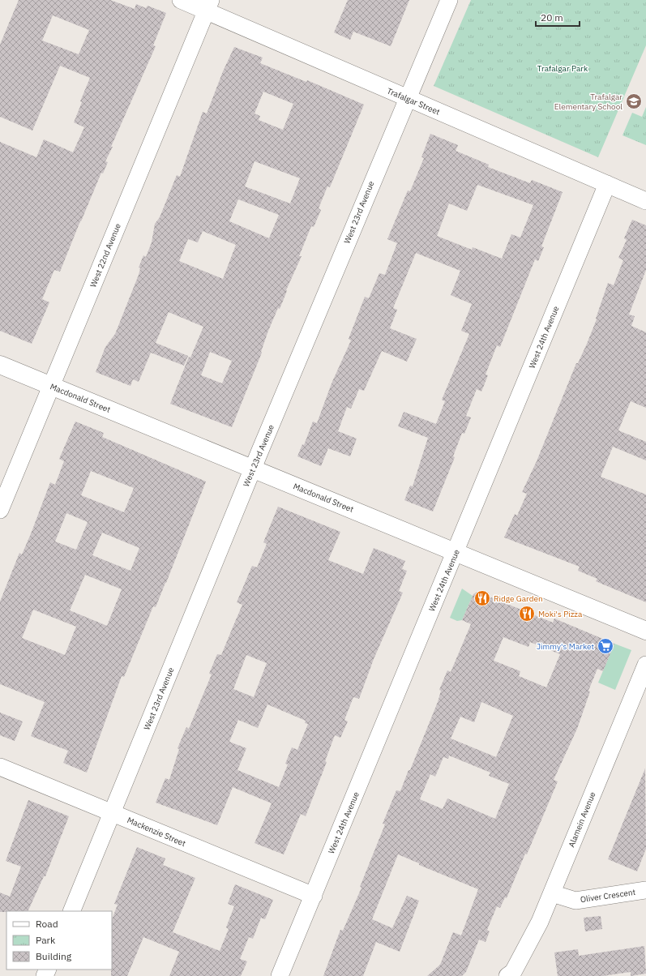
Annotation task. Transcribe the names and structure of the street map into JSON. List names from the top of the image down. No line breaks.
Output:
{"streets":{"street":["Trafalgar Street","West 23rd Avenue","West 22nd Avenue","West 24th Avenue","Macdonald Street","Alamein Avenue","Mackenzie Street","Oliver Crescent"]},"crossings":[["Trafalgar Street","West 23rd Avenue"],["Trafalgar Street","West 22nd Avenue"],["Trafalgar Street","West 24th Avenue"],["West 23rd Avenue","Macdonald Street"],["West 23rd Avenue","Mackenzie Street"],["West 22nd Avenue","Macdonald Street"],["West 24th Avenue","Macdonald Street"],["West 24th Avenue","Mackenzie Street"],["Alamein Avenue","Oliver Crescent"]],"parks":["Trafalgar Park"],"places":{"school or university":["Trafalgar Elementary School"],"restaurant":["Ridge Garden","Moki's Pizza"],"supermarket":["Jimmy's Market"]},"legend":["Road","Park","Building"],"scale_bar":"20 m"}
